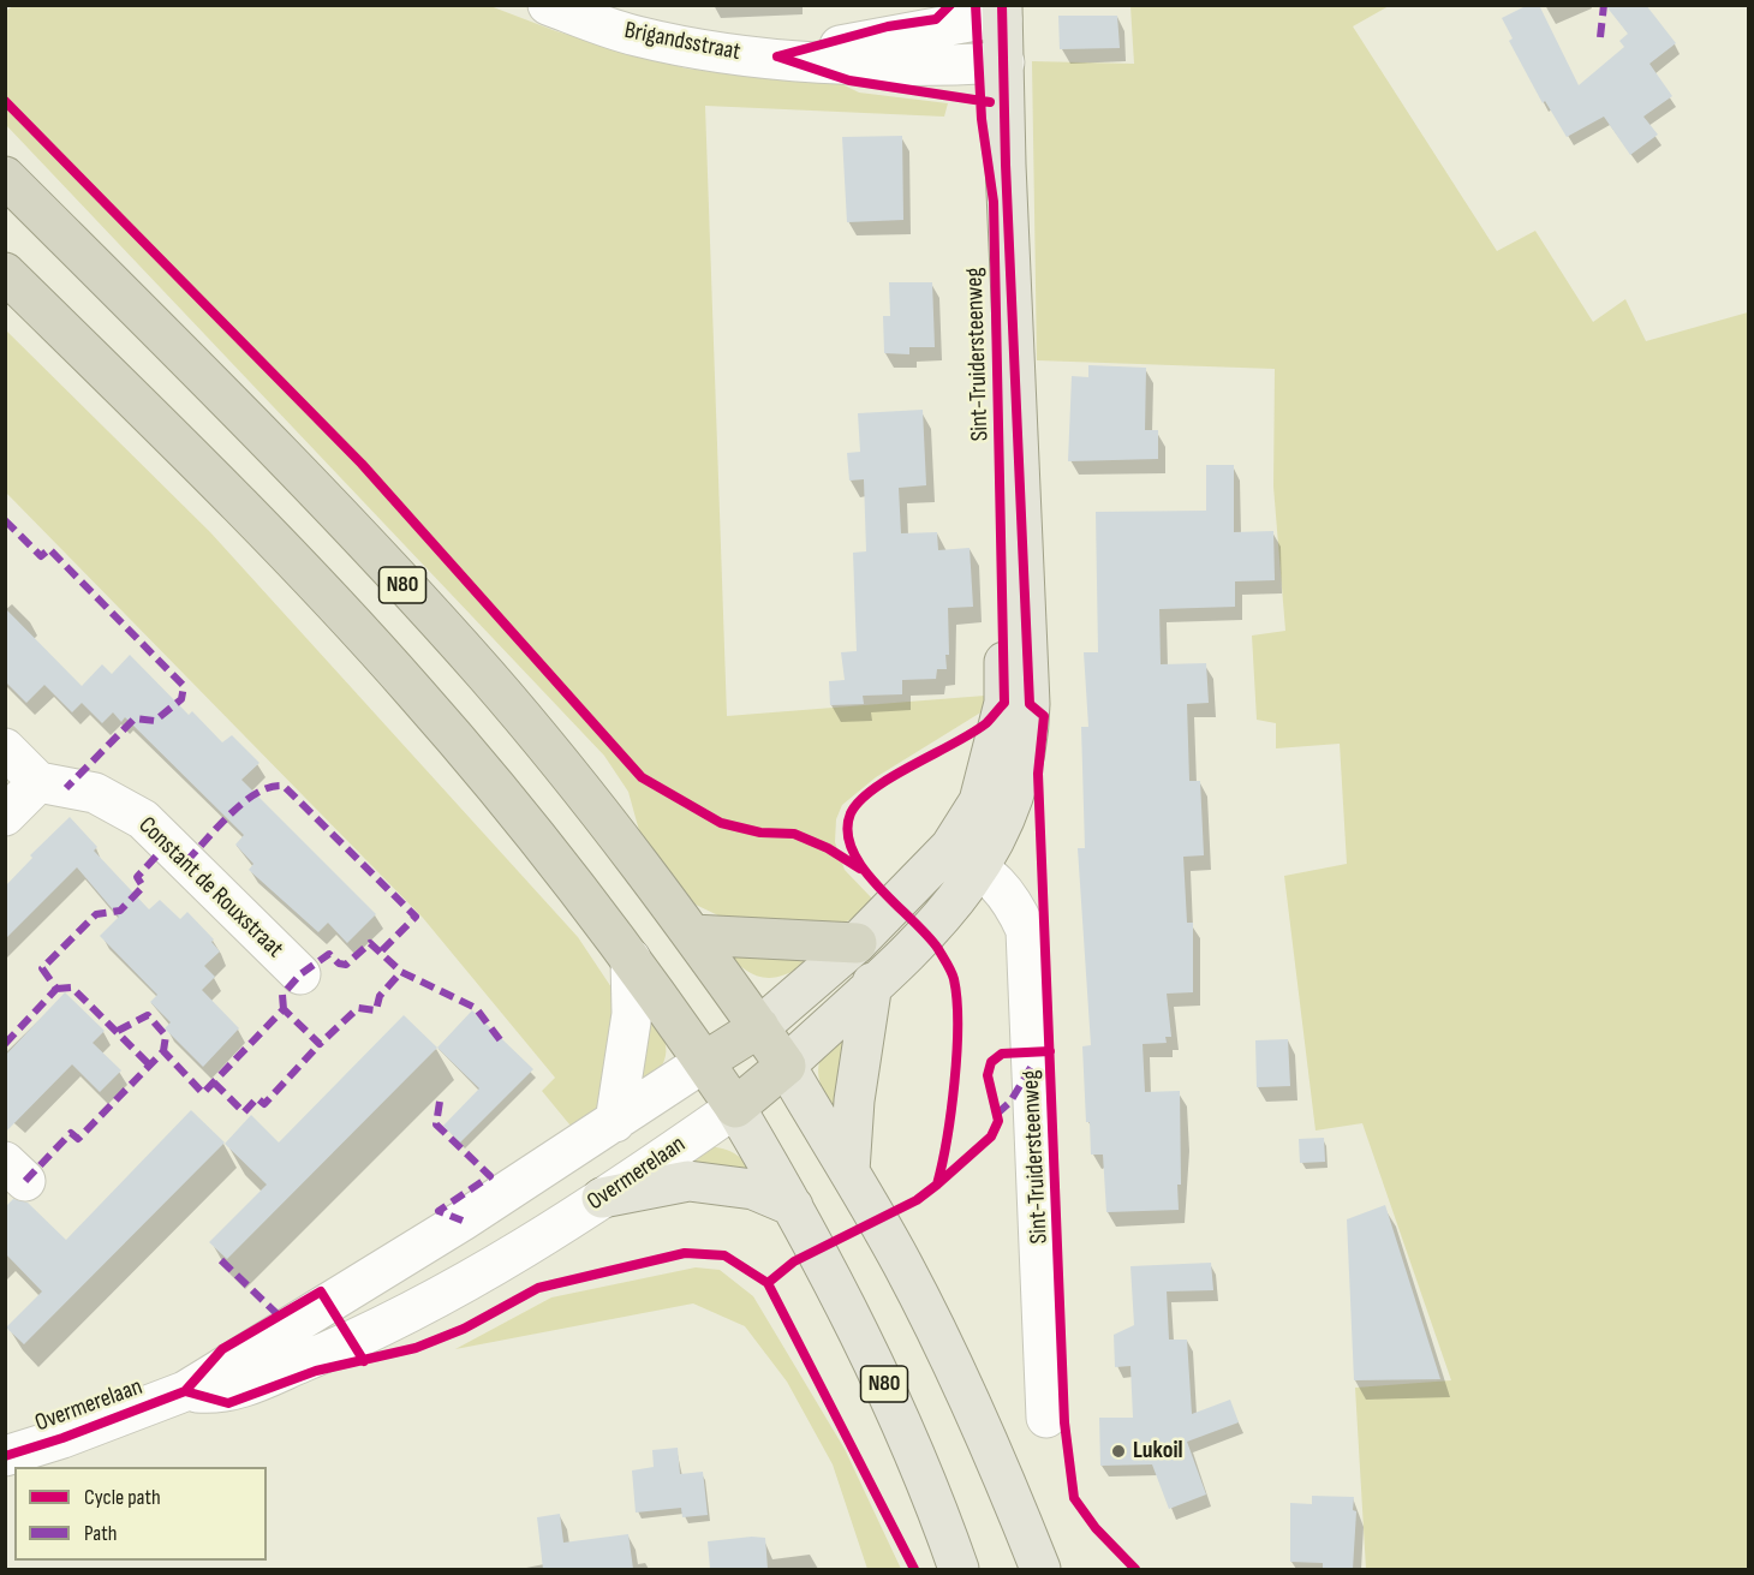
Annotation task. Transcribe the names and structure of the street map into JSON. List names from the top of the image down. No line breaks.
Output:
{"streets":{"highway":["Sint-Truidersteenweg","N80"],"street":["Brigandsstraat","Constant de Rouxstraat","Overmerelaan"]},"crossings":[["Brigandsstraat","Sint-Truidersteenweg"],["Sint-Truidersteenweg","N80"],["Sint-Truidersteenweg","Overmerelaan"],["N80","Overmerelaan"]],"places":["Lukoil"],"legend":["Cycle path","Path"]}
